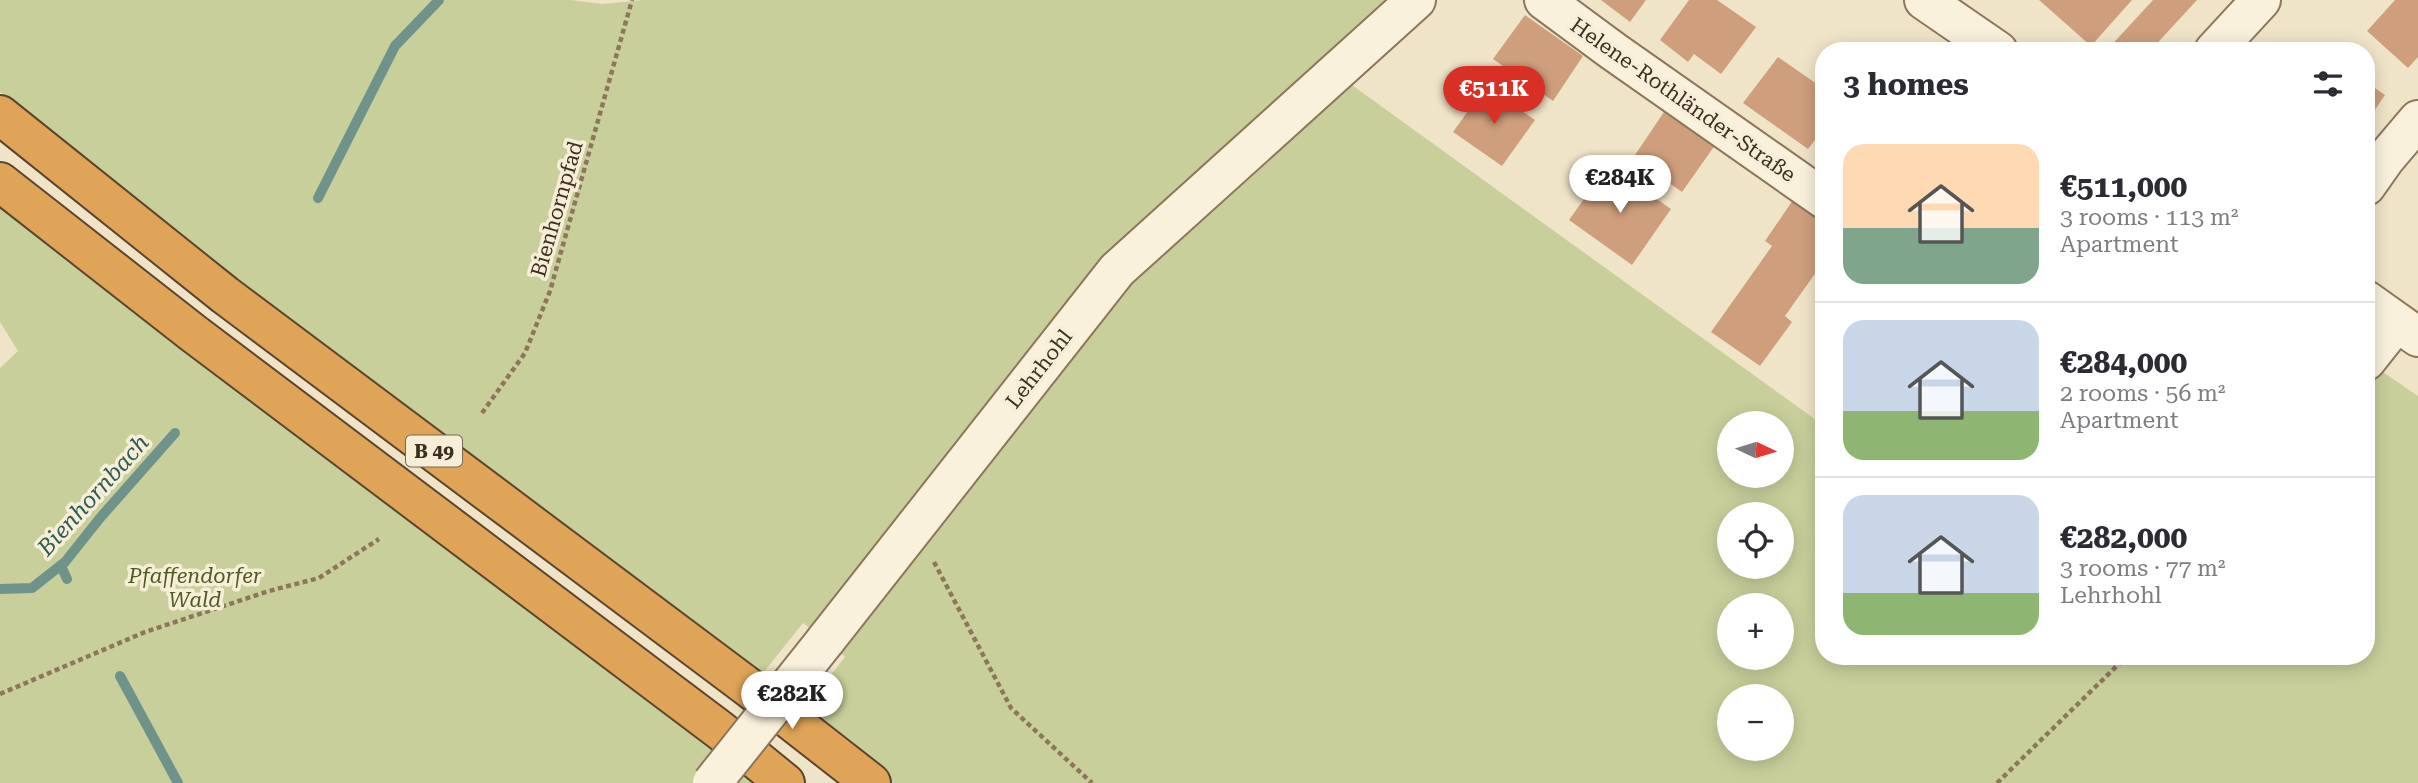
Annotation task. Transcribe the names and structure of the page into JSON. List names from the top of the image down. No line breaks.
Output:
{"streets":{"highway":["B 49"],"street":["Helene-Rothländer-Straße","Lehrhohl"],"path":["Bienhornpfad"]},"water":["Bienhornbach"],"parks":["Pfaffendorfer Wald"],"north":"right","page":{"heading":"3 homes","price":["€511K","€284K","€282K"],"list":[{"name":"€511,000","note":"3 rooms · 113 m² · Apartment"},{"name":"€284,000","note":"2 rooms · 56 m² · Apartment"},{"name":"€282,000","note":"3 rooms · 77 m² · Lehrhohl"}],"map_buttons":["+","−"]}}
